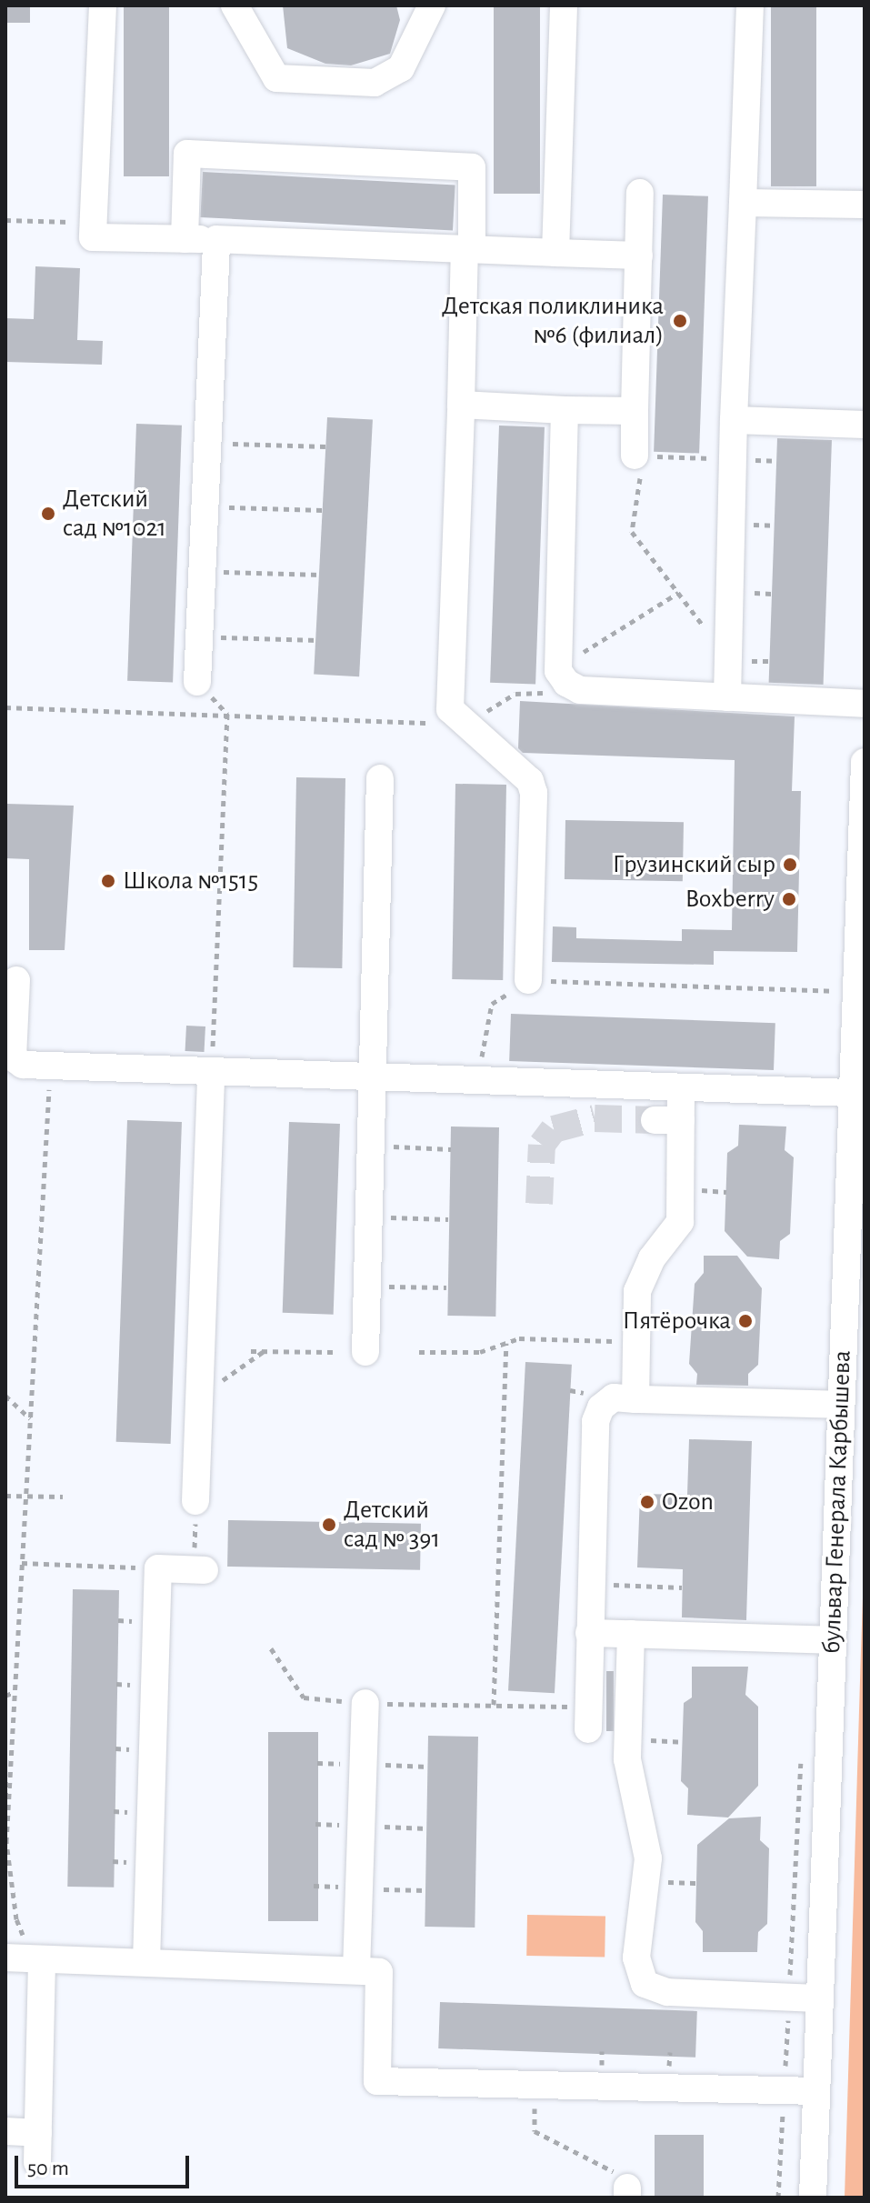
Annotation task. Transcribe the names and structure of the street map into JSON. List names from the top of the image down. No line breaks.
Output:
{"streets":{"street":["бульвар Генерала Карбышева"]},"places":["Детская поликлиника №6 (филиал)","Детский сад №1021","Грузинский сыр","Школа №1515","Boxberry","Пятёрочка","Ozon","Детский сад № 391"],"scale_bar":"50 m"}
